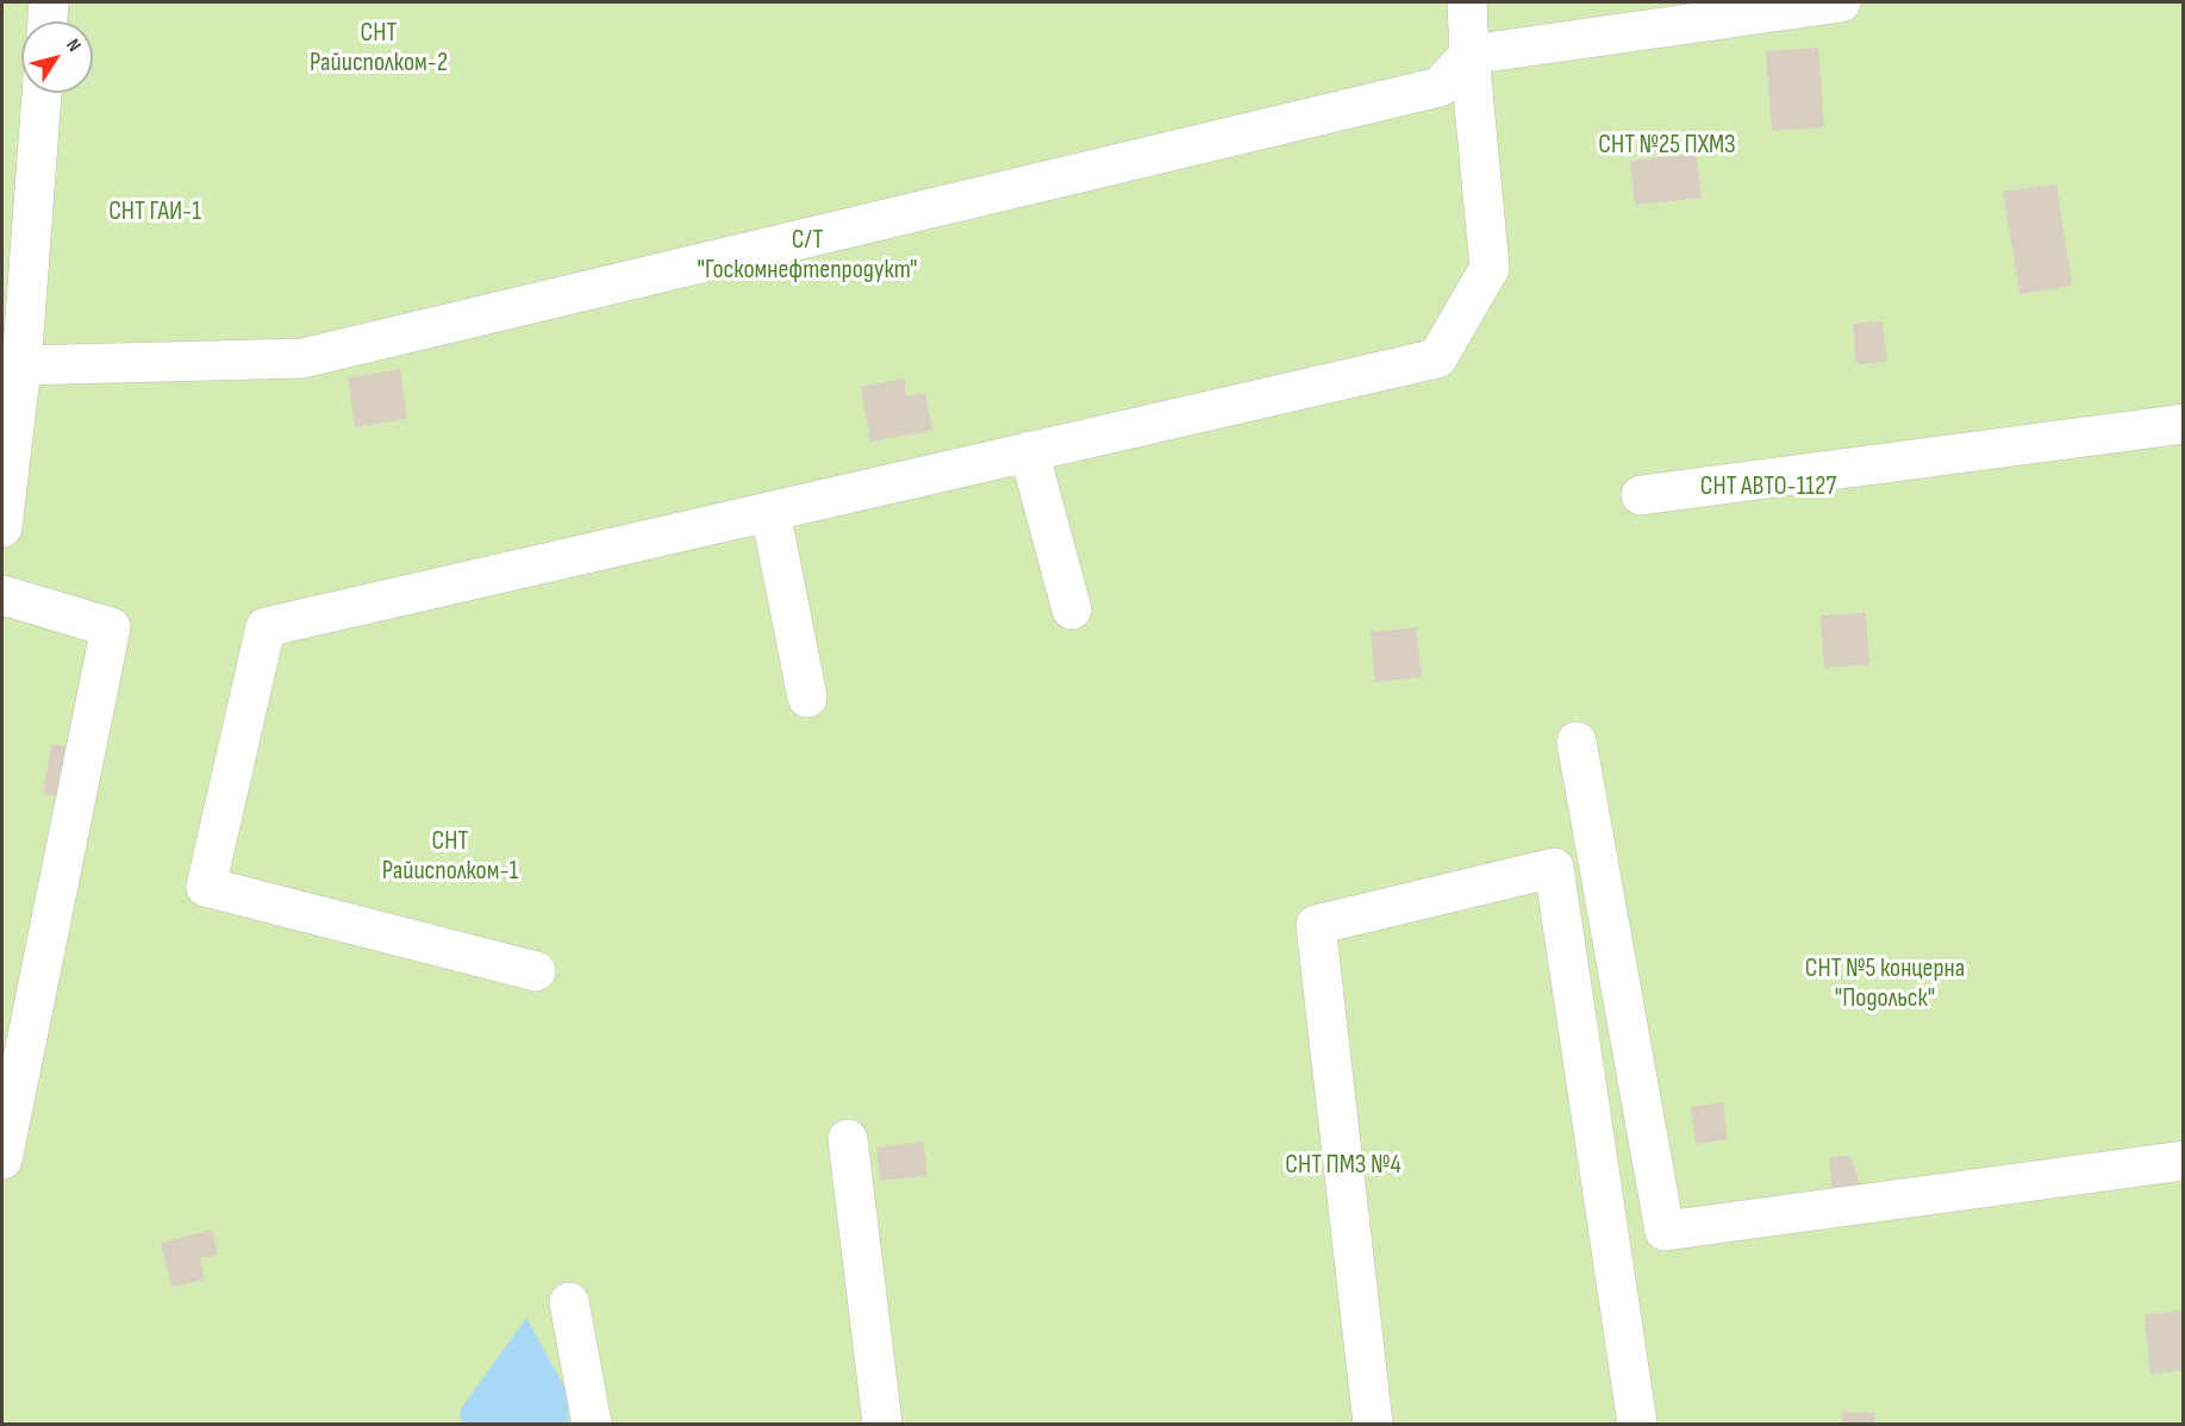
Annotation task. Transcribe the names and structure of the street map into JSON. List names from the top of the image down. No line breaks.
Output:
{"parks":["СНТ Райисполком-2","СНТ №25 ПХМЗ","СНТ ГАИ-1","С/Т \"Госкомнефтепродукт\"","СНТ АВТО-1127","СНТ Райисполком-1","СНТ №5 концерна \"Подольск\"","СНТ ПМЗ №4"],"north":"top right"}
